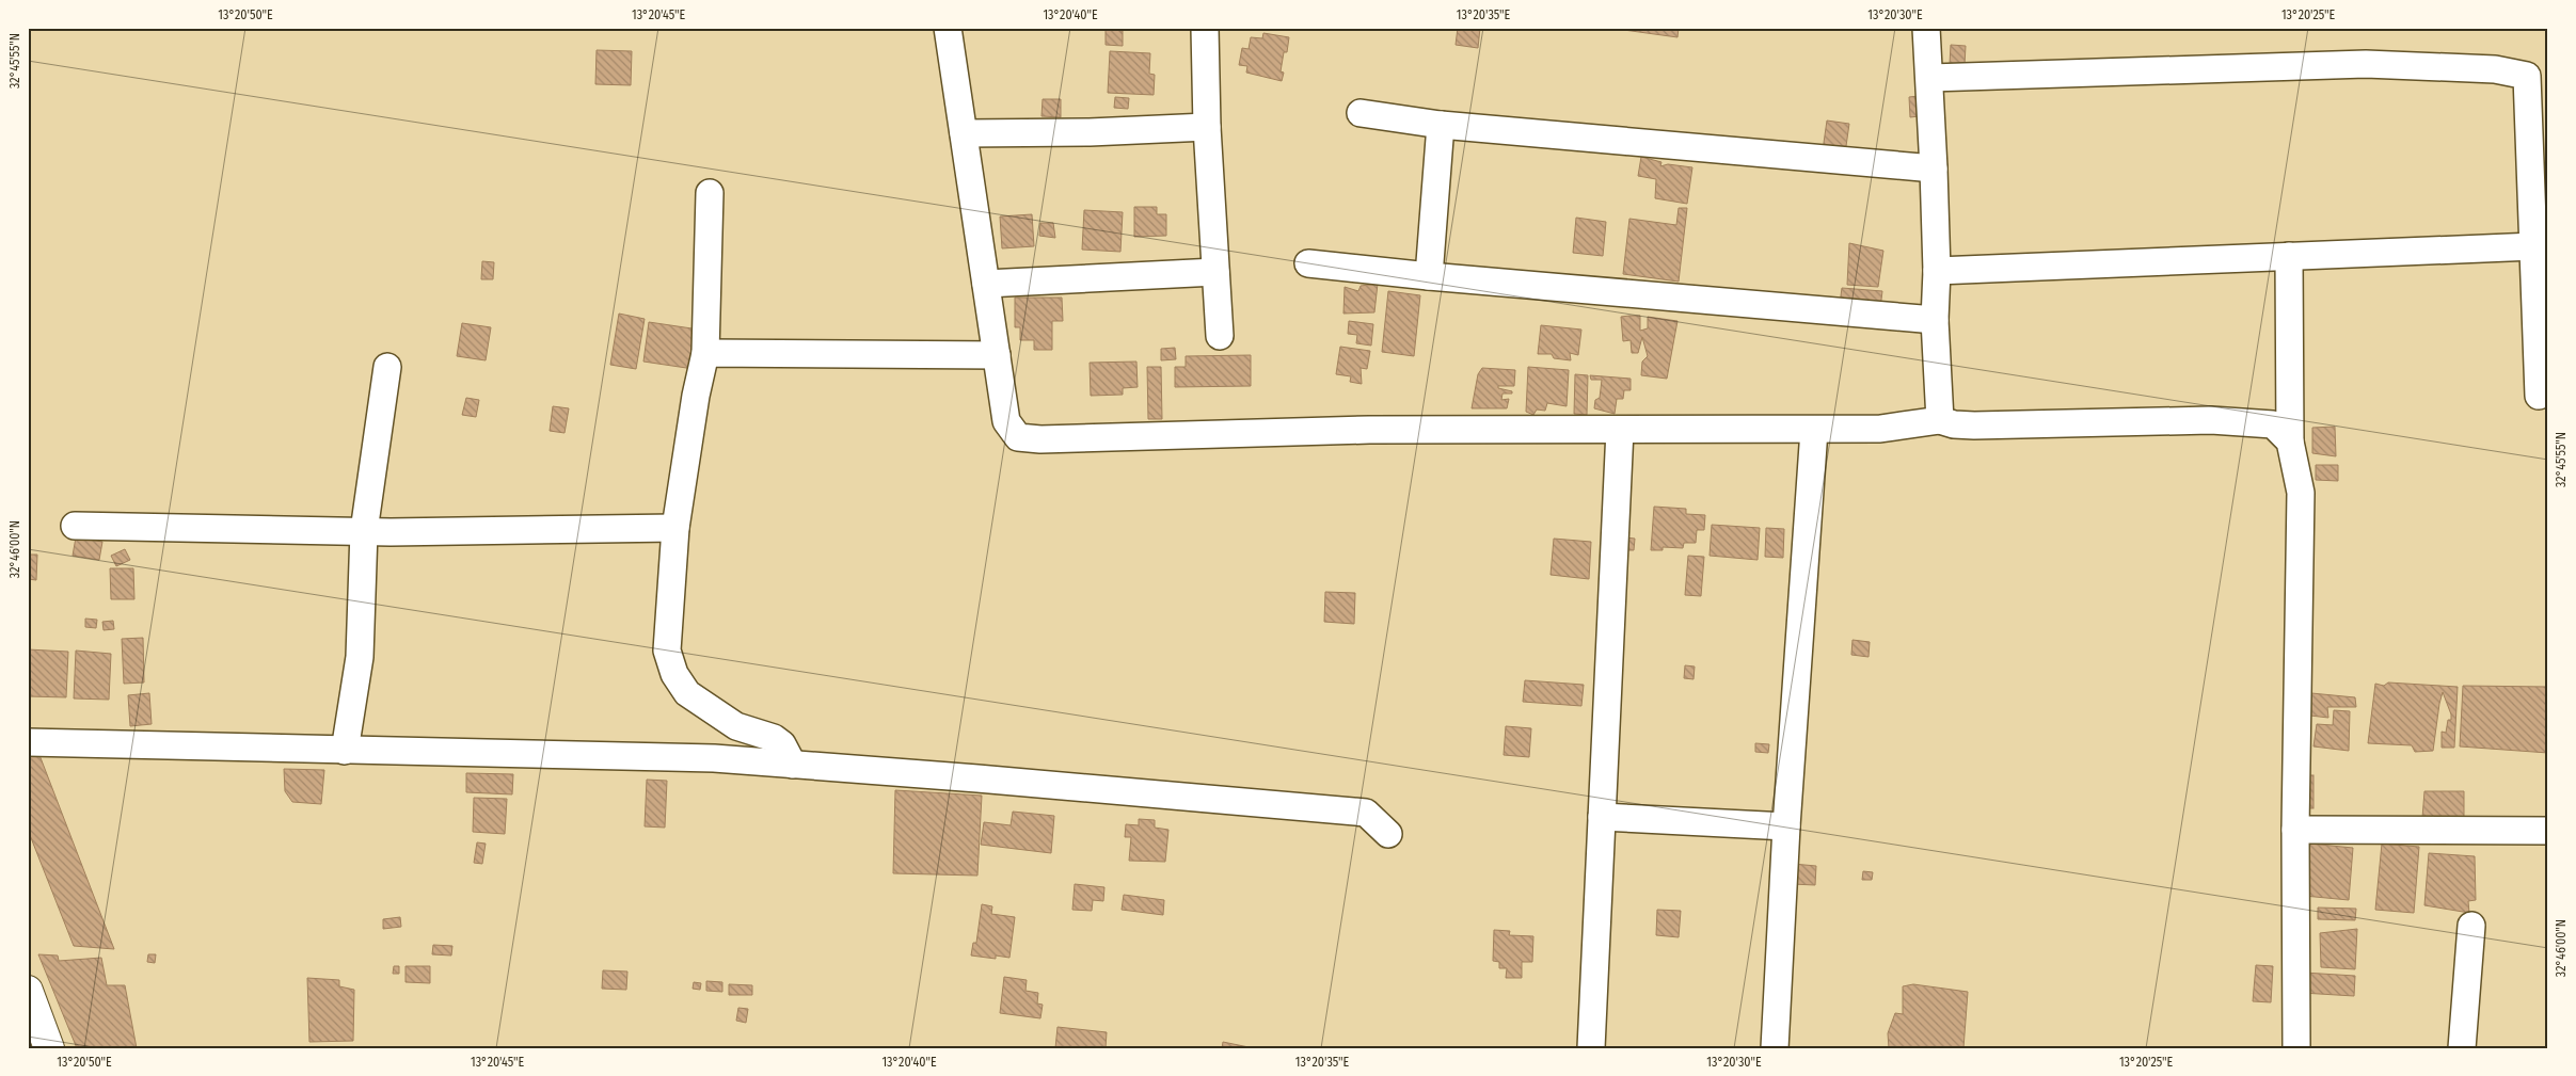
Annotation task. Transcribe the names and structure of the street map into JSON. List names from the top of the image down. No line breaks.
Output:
{"coordinates":["13°20'50\"E","13°20'45\"E","13°20'40\"E","13°20'35\"E","13°20'30\"E","13°20'25\"E","32°45'55\"N","32°46'00\"N"]}
